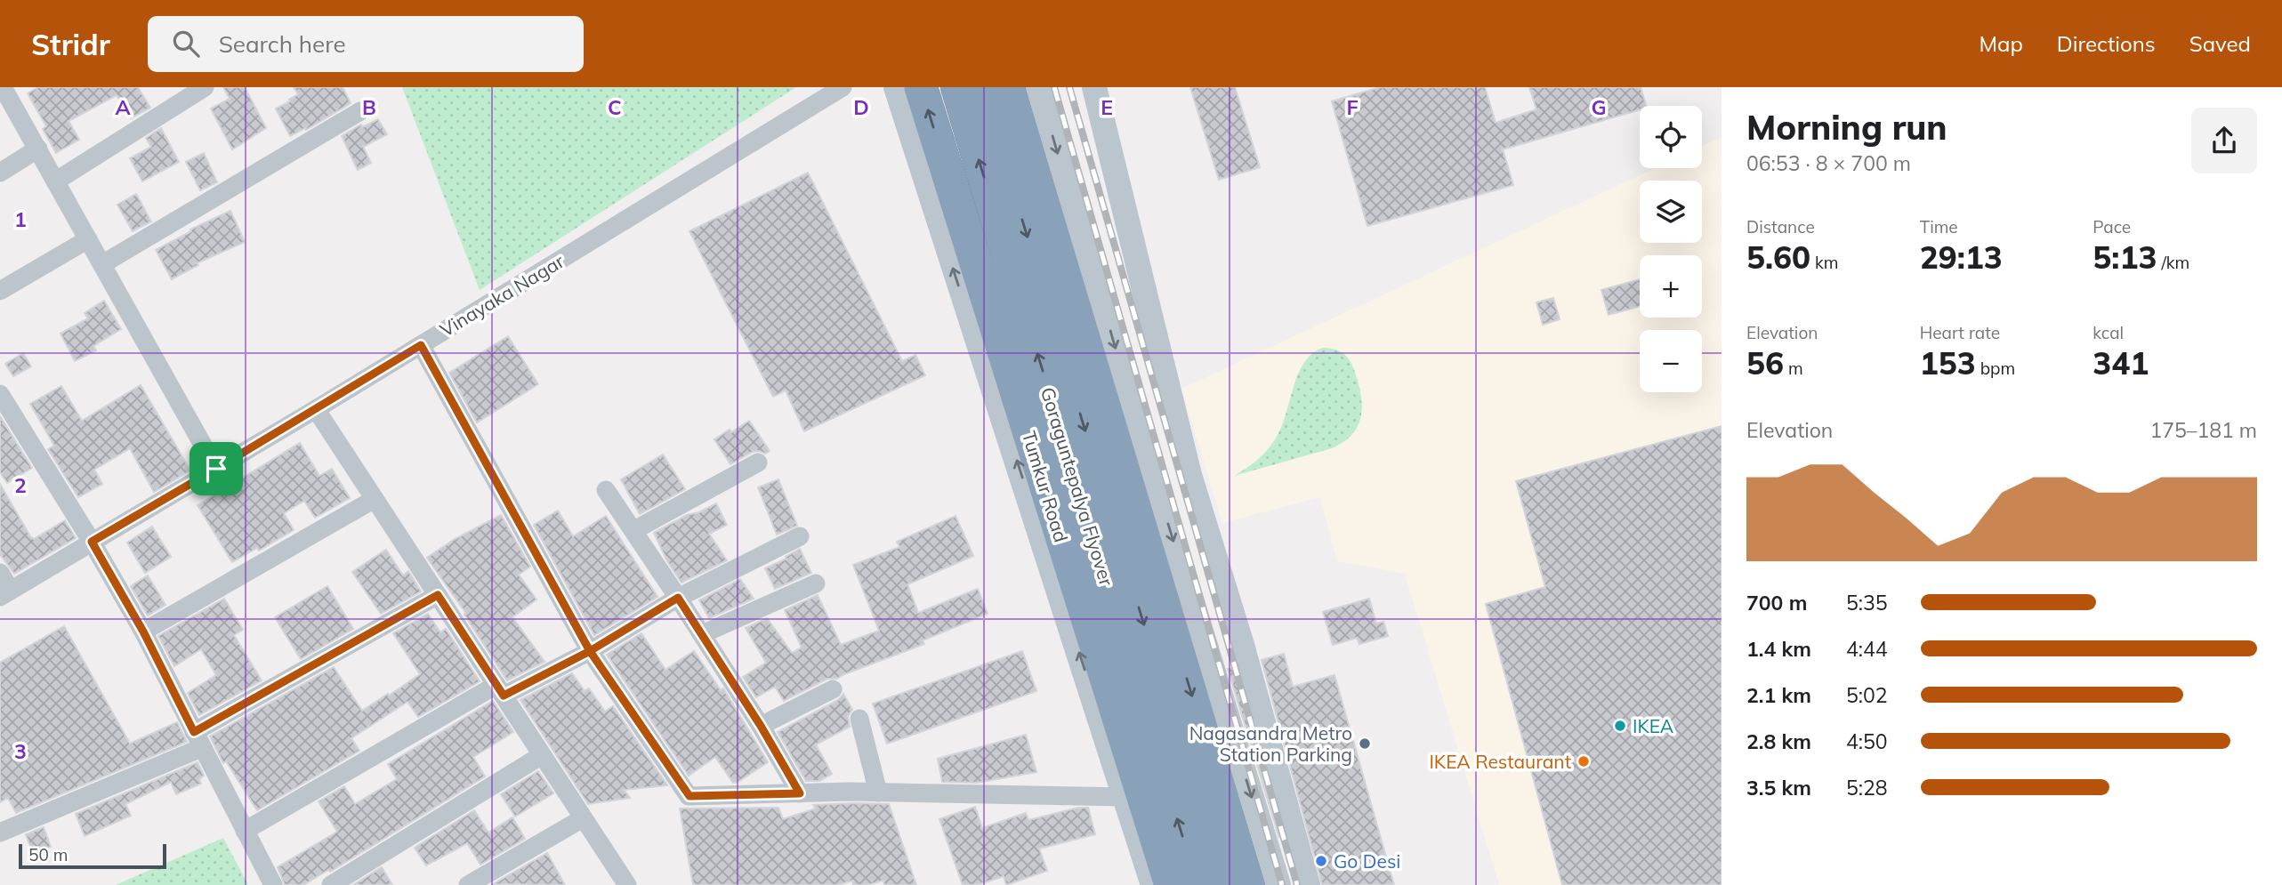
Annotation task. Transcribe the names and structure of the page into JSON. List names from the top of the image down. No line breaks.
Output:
{"streets":{"highway":["Tumkur Road","Goraguntepalya Flyover"],"street":["Vinayaka Nagar"]},"places":["IKEA","Nagasandra Metro Station Parking","IKEA Restaurant","Go Desi"],"scale_bar":"50 m","page":{"header":"Stridr","search":"Search here","nav":["Map","Directions","Saved"],"heading":["Morning run","06:53 · 8 × 700 m"],"map_buttons":["+","−"],"stats":[["Distance","5.60 km"],["Time","29:13"],["Pace","5:13 /km"],["Elevation","56 m"],["Heart rate","153 bpm"],["kcal","341"]],"chart":["Elevation","175–181 m"],"list":[{"name":"700 m","note":"5:35"},{"name":"1.4 km","note":"4:44"},{"name":"2.1 km","note":"5:02"},{"name":"2.8 km","note":"4:50"},{"name":"3.5 km","note":"5:28"}],"scale":"50 m"},"grid":{"columns":["A","B","C","D","E","F","G"],"rows":["1","2","3"]}}
